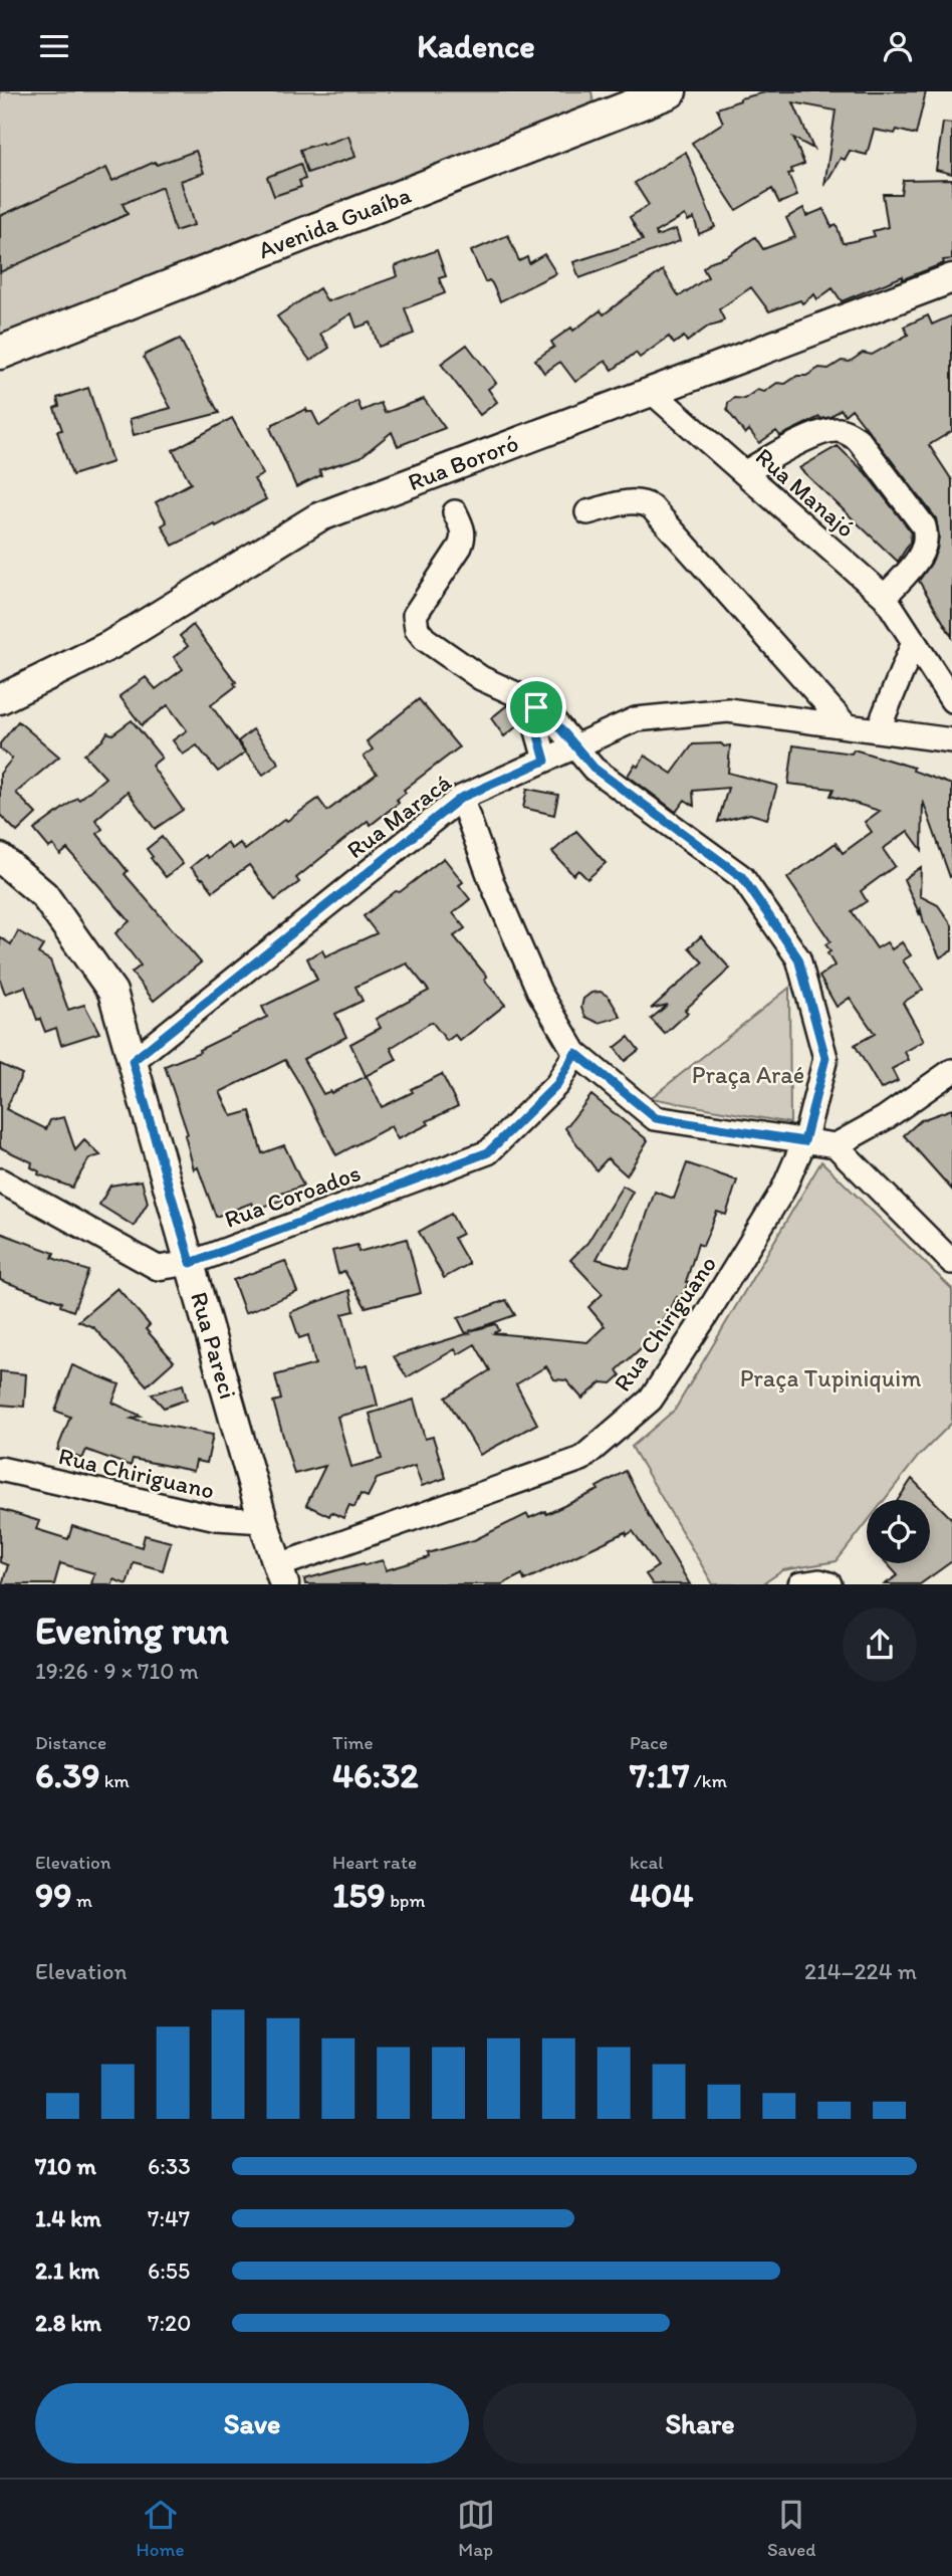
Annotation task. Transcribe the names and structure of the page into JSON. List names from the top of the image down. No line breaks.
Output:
{"streets":{"main road":["Avenida Guaíba"],"street":["Rua Bororó","Rua Manajó","Rua Maracá","Rua Coroados","Rua Chiriguano","Rua Pareci"]},"crossings":[["Rua Bororó","Rua Manajó"],["Rua Maracá","Rua Pareci"],["Rua Coroados","Rua Pareci"],["Rua Chiriguano","Rua Pareci"]],"parks":["Praça Araé","Praça Tupiniquim"],"page":{"header":"Kadence","heading":["Evening run","19:26 · 9 × 710 m"],"stats":[["Distance","6.39 km"],["Time","46:32"],["Pace","7:17 /km"],["Elevation","99 m"],["Heart rate","159 bpm"],["kcal","404"]],"chart":["Elevation","214–224 m"],"list":[{"name":"710 m","note":"6:33"},{"name":"1.4 km","note":"7:47"},{"name":"2.1 km","note":"6:55"},{"name":"2.8 km","note":"7:20"}],"buttons":["Save","Share"],"tabs":["Home","Map","Saved"]}}
